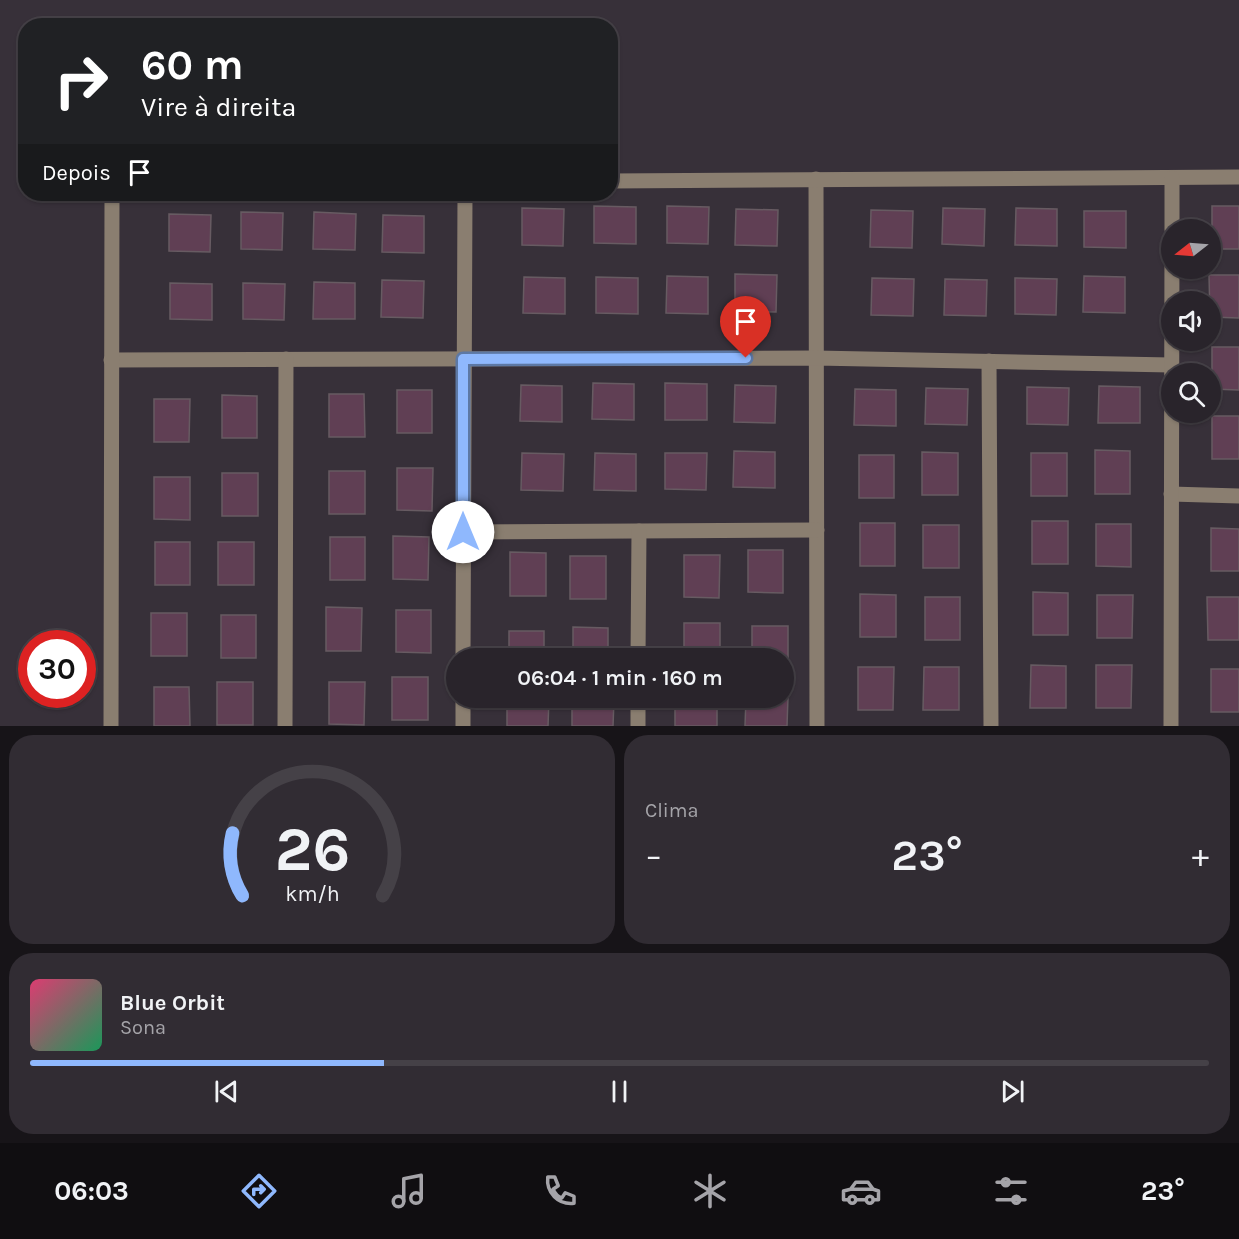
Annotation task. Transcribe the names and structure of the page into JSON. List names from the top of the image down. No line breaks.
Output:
{"north":"left","page":{"turn":["60 m","Vire à direita"],"then":"Depois","limit":"30","trip":"06:04 · 1 min · 160 m","tile":"Clima","heat":["−","23°","+"],"song":["Blue Orbit","Sona"],"tabs":["06:03","23°"],"gauge":["26","km/h"]}}
